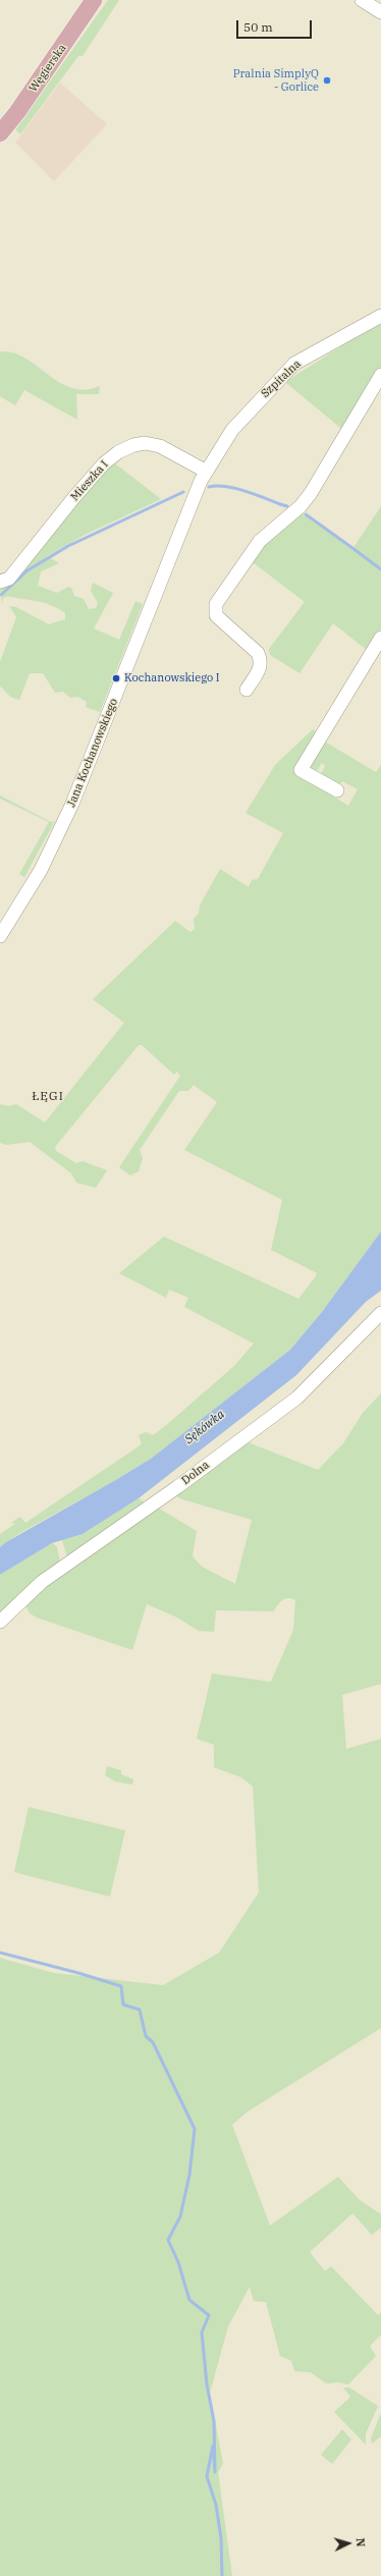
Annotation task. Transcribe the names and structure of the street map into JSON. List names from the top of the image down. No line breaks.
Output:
{"streets":{"main road":["Węgierska"],"street":["Szpitalna","Mieszka I","Jana Kochanowskiego","Dolna"]},"crossings":[["Szpitalna","Mieszka I"],["Szpitalna","Jana Kochanowskiego"],["Mieszka I","Jana Kochanowskiego"]],"districts":["ŁĘGI"],"water":["Sękówka"],"places":["Pralnia SimplyQ - Gorlice","Kochanowskiego I"],"scale_bar":"50 m","north":"right"}
